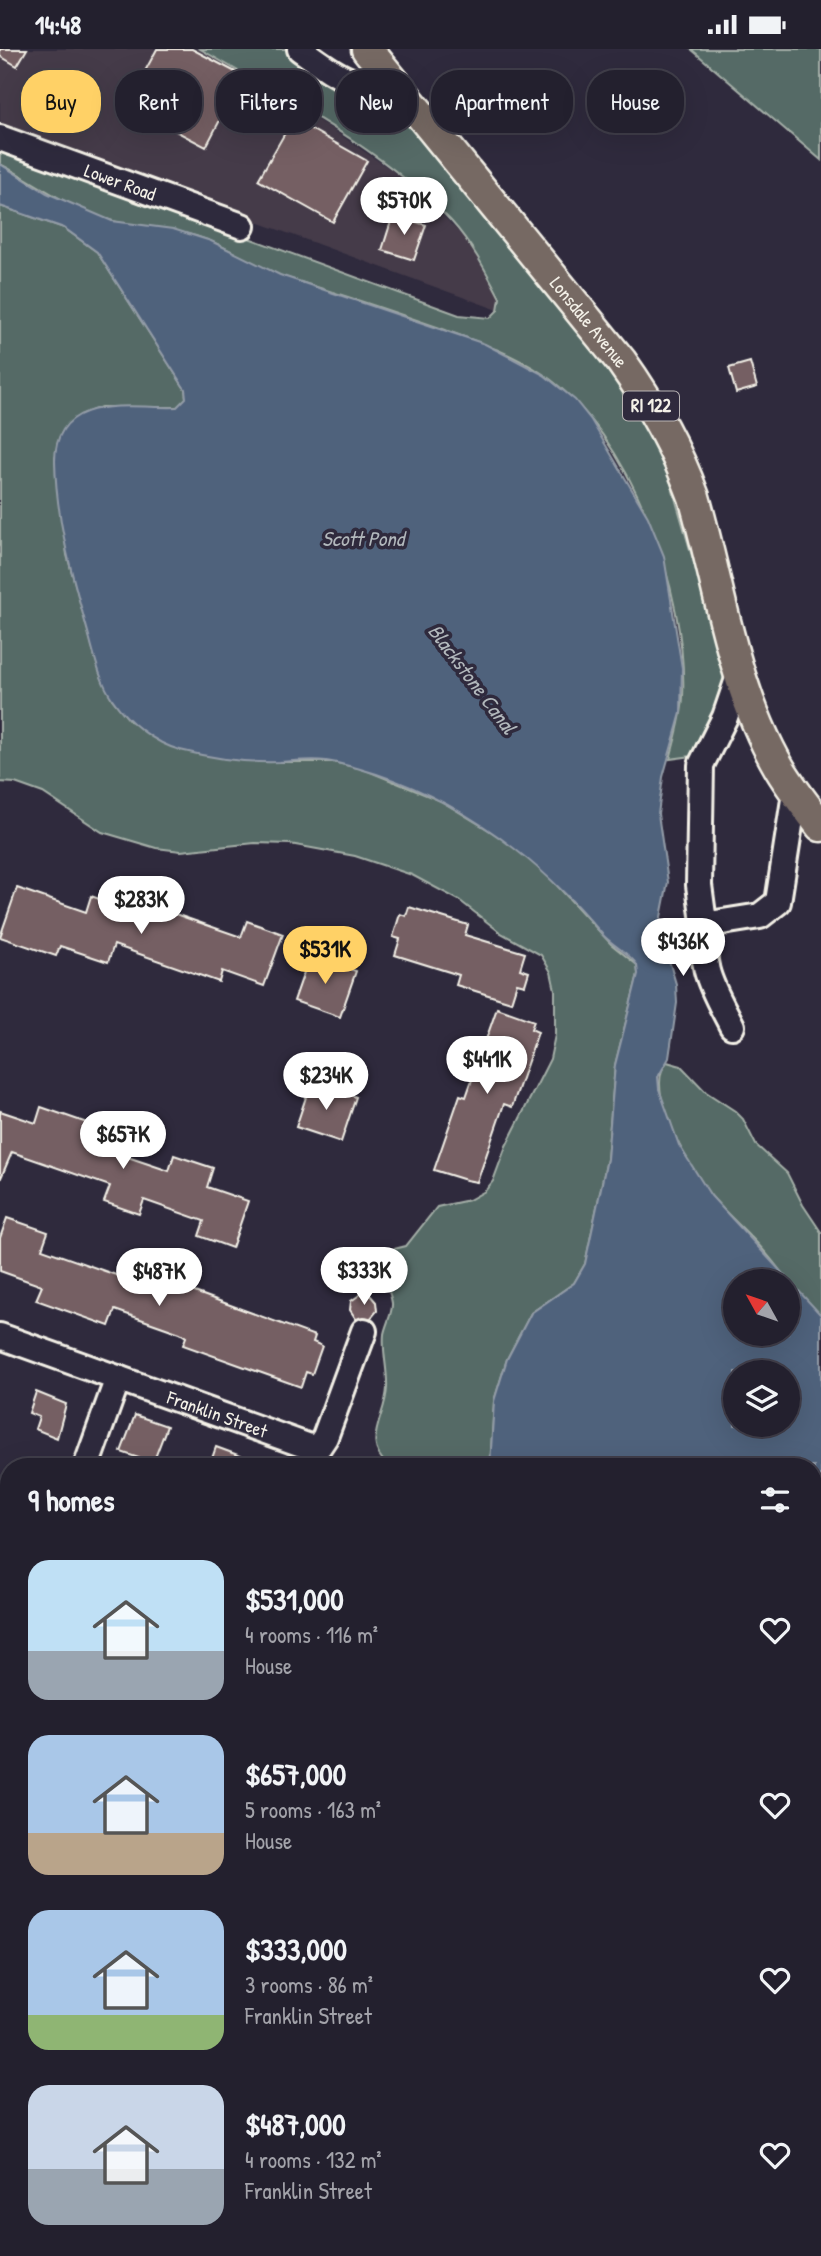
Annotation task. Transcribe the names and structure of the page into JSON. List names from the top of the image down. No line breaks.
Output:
{"streets":{"main road":["Lonsdale Avenue","RI 122"],"street":["Lower Road","Franklin Street"]},"water":["Scott Pond","Blackstone Canal"],"north":"top left","page":{"status":"14:48","chip":["Buy","Rent","Filters","New","Apartment","House"],"price":["$570K","$283K","$436K","$531K","$441K","$234K","$657K","$333K","$487K"],"heading":"9 homes","list":[{"name":"$531,000","note":"4 rooms · 116 m² · House"},{"name":"$657,000","note":"5 rooms · 163 m² · House"},{"name":"$333,000","note":"3 rooms · 86 m² · Franklin Street"},{"name":"$487,000","note":"4 rooms · 132 m² · Franklin Street"}]}}
